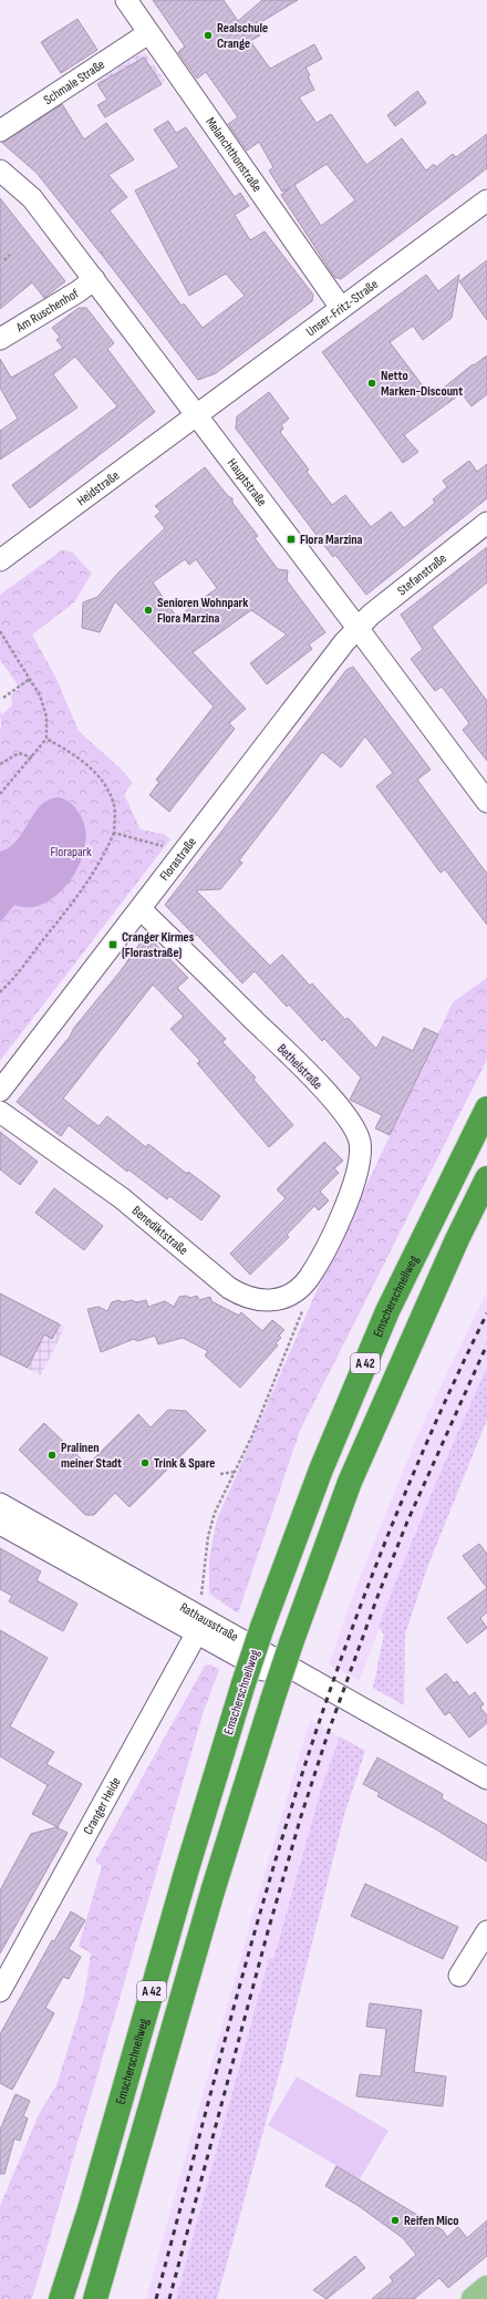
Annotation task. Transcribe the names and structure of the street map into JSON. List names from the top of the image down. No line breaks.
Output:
{"streets":{"highway":["Emscherschnellweg","A 42"],"street":["Schmale Straße","Melanchthonstraße","Unser-Fritz-Straße","Am Ruschenhof","Hauptstraße","Heidstraße","Stefanstraße","Florastraße","Bethelstraße","Benediktstraße","Rathausstraße","Cranger Heide"]},"crossings":[["Schmale Straße","Melanchthonstraße"],["Melanchthonstraße","Unser-Fritz-Straße"],["Unser-Fritz-Straße","Hauptstraße"],["Unser-Fritz-Straße","Heidstraße"],["Am Ruschenhof","Hauptstraße"],["Hauptstraße","Heidstraße"],["Hauptstraße","Stefanstraße"],["Hauptstraße","Florastraße"],["Stefanstraße","Florastraße"],["Florastraße","Bethelstraße"],["Bethelstraße","Benediktstraße"],["Rathausstraße","Cranger Heide"]],"parks":["Florapark"],"places":{"other":["Realschule Crange","Netto Marken-Discount","Senioren Wohnpark Flora Marzina","Pralinen meiner Stadt","Trink & Spare","Reifen Mico"],"transit":["Flora Marzina","Cranger Kirmes (Florastraße)"]}}
